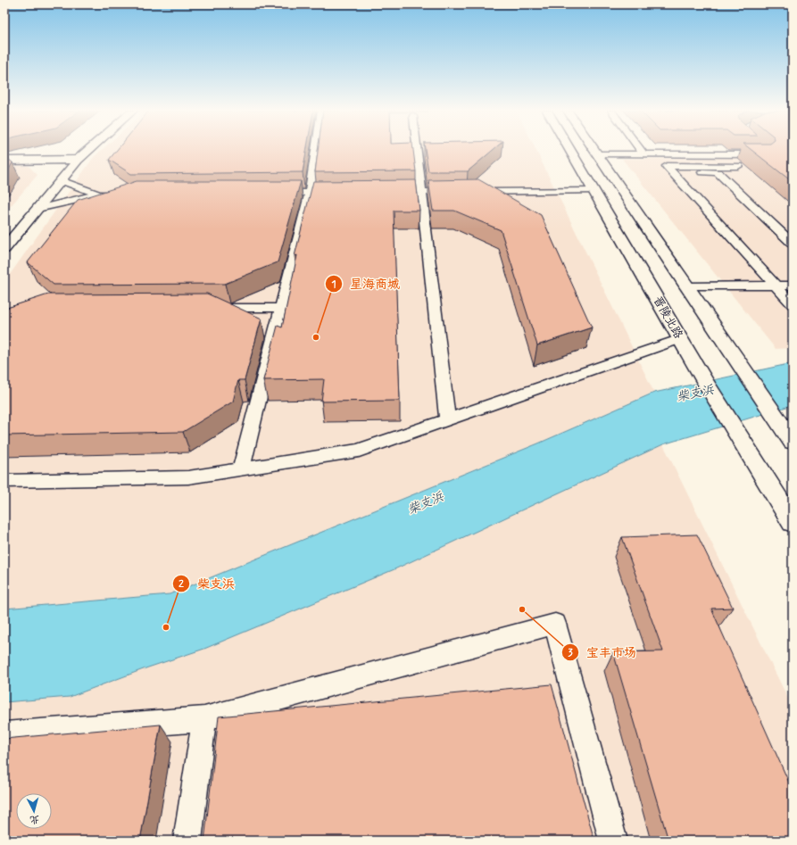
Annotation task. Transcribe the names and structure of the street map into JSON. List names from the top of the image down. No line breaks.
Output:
{"streets":{"main road":["晋陵北路"]},"water":["柴支浜"],"places":["星海商城","宝丰市场","柴支浜"],"north":"bottom"}
